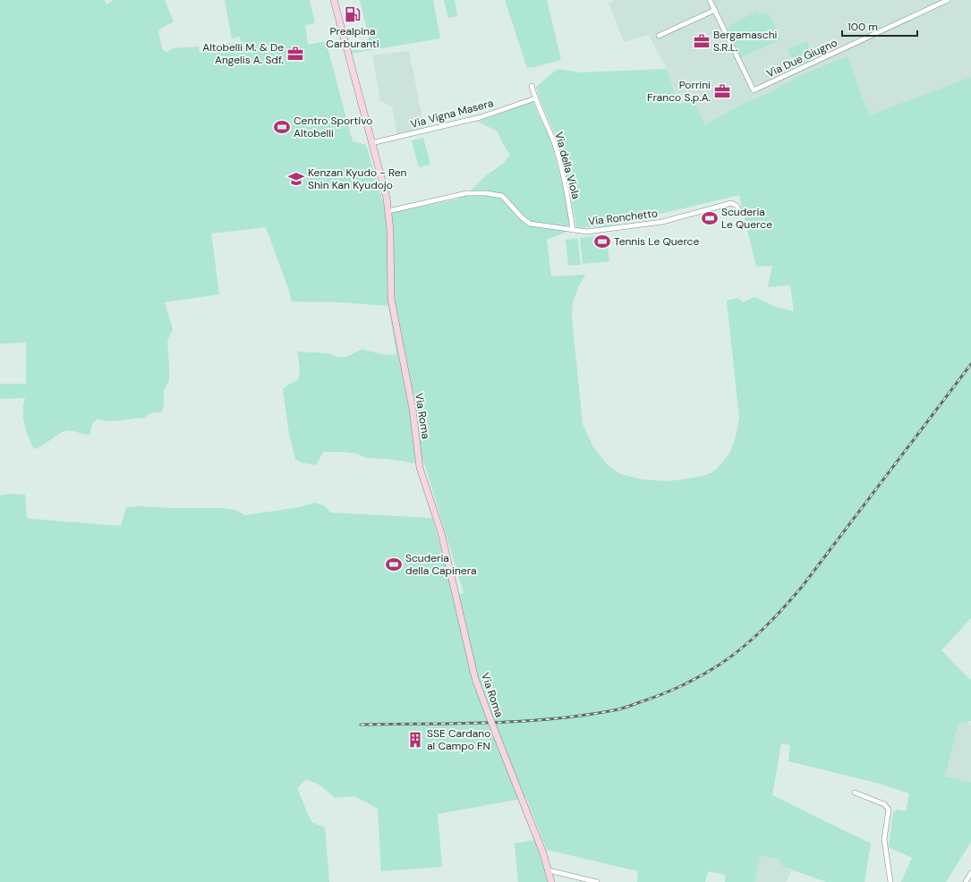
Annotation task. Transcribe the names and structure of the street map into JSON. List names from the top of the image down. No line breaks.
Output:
{"streets":{"street":["Via Due Giugno","Via Vigna Masera","Via della Viola","Via Ronchetto","Via Roma"]},"crossings":[["Via Vigna Masera","Via della Viola"],["Via Vigna Masera","Via Roma"],["Via della Viola","Via Ronchetto"],["Via Ronchetto","Via Roma"]],"places":{"fuel station":["Prealpina Carburanti"],"office":["Bergamaschi S.R.L.","Altobelli M. & De Angelis A. Sdf.","Porrini Franco S.p.A."],"sports":["Centro Sportivo Altobelli","Scuderia Le Querce","Tennis Le Querce","Scuderia della Capinera"],"school or university":["Kenzan Kyudo - Ren Shin Kan Kyudojo"],"building":["SSE Cardano al Campo FN"]},"scale_bar":"100 m"}
